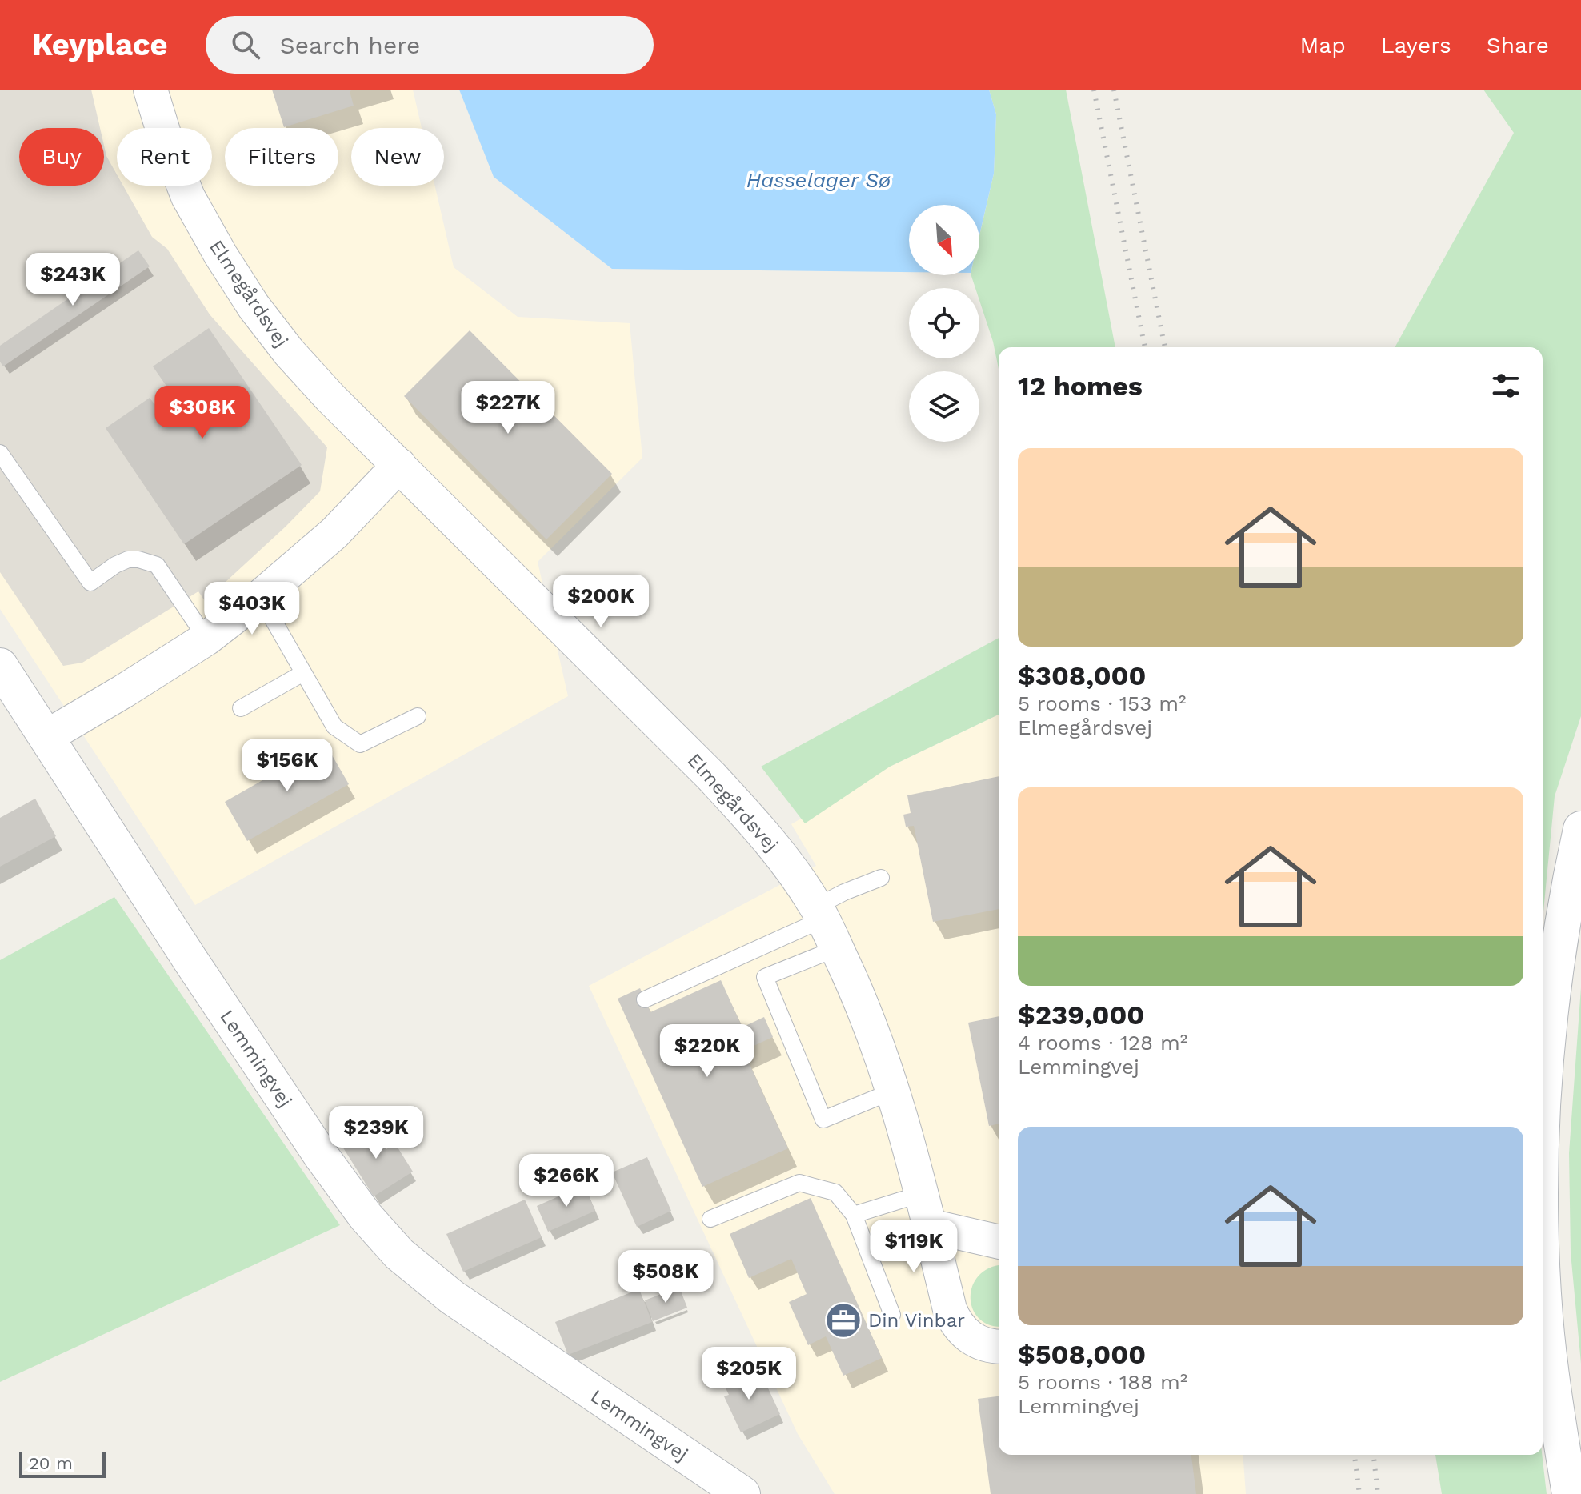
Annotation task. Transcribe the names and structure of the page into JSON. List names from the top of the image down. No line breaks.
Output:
{"streets":{"street":["Elmegårdsvej","Lemmingvej"]},"water":["Hasselager Sø"],"places":{"office":["Din Vinbar"]},"scale_bar":"20 m","north":"bottom right","page":{"header":"Keyplace","search":"Search here","nav":["Map","Layers","Share"],"chip":["Buy","Rent","Filters","New"],"price":["$243K","$227K","$308K","$200K","$403K","$156K","$220K","$239K","$266K","$119K","$508K","$205K"],"heading":"12 homes","list":[{"name":"$308,000","note":"5 rooms · 153 m² · Elmegårdsvej"},{"name":"$239,000","note":"4 rooms · 128 m² · Lemmingvej"},{"name":"$508,000","note":"5 rooms · 188 m² · Lemmingvej"}],"scale":"20 m"}}
